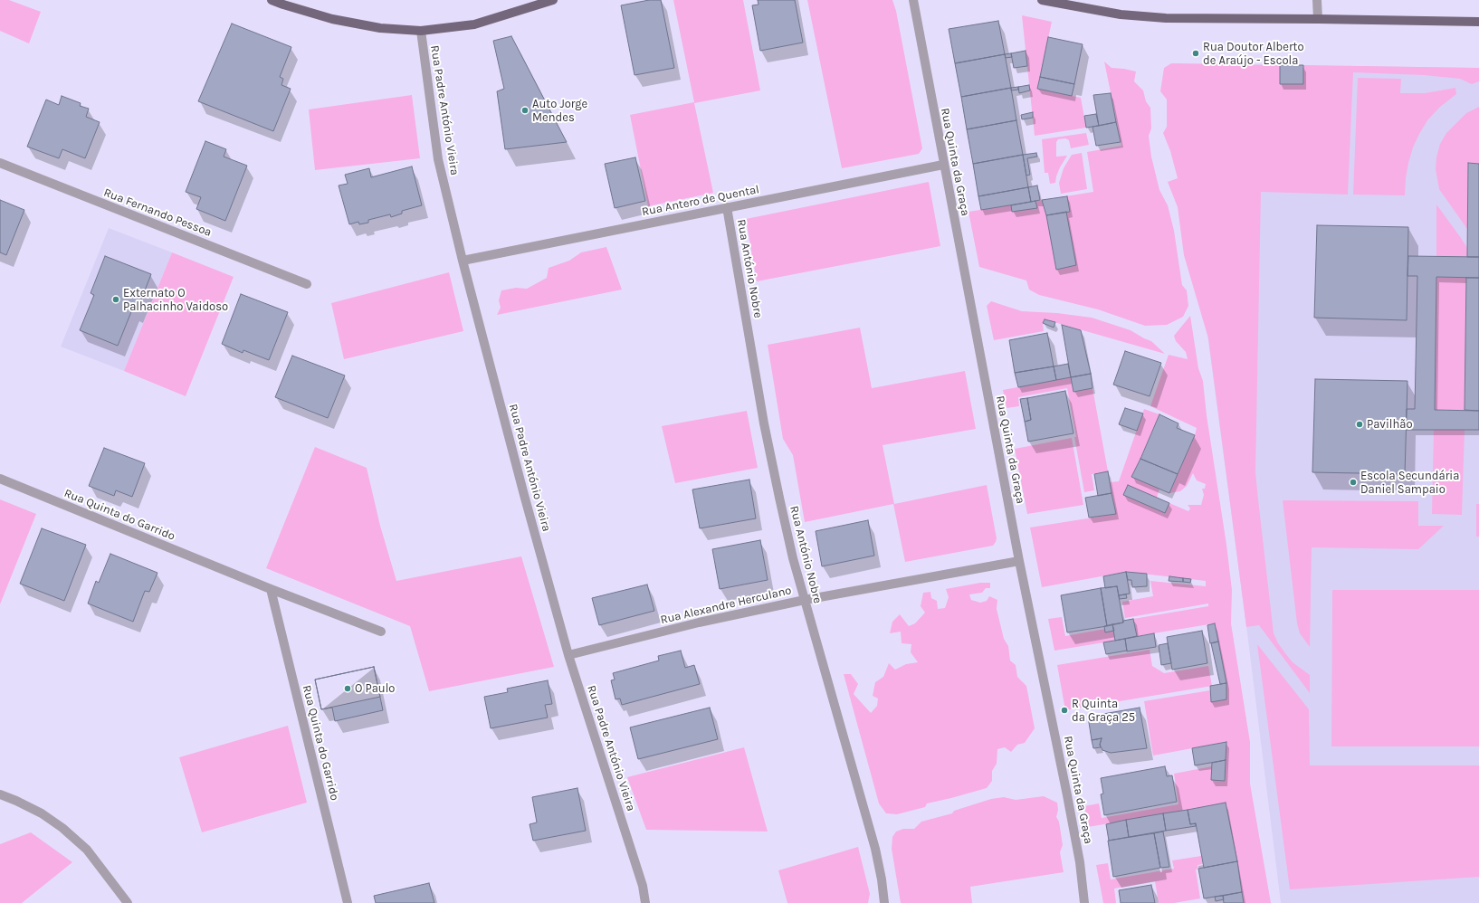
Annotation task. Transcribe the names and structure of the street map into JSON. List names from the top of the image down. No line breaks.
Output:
{"streets":{"street":["Rua Padre António Vieira","Rua Quinta da Graça","Rua Antero de Quental","Rua Fernando Pessoa","Rua António Nobre","Rua Quinta do Garrido","Rua Alexandre Herculano"]},"crossings":[["Rua Padre António Vieira","Rua Antero de Quental"],["Rua Padre António Vieira","Rua Alexandre Herculano"],["Rua Quinta da Graça","Rua Antero de Quental"],["Rua Quinta da Graça","Rua Alexandre Herculano"],["Rua Antero de Quental","Rua António Nobre"],["Rua António Nobre","Rua Alexandre Herculano"]],"places":["Rua Doutor Alberto de Araújo - Escola","Auto Jorge Mendes","Externato O Palhacinho Vaidoso","Pavilhão","Escola Secundária Daniel Sampaio","O Paulo","R Quinta da Graça 25"]}
